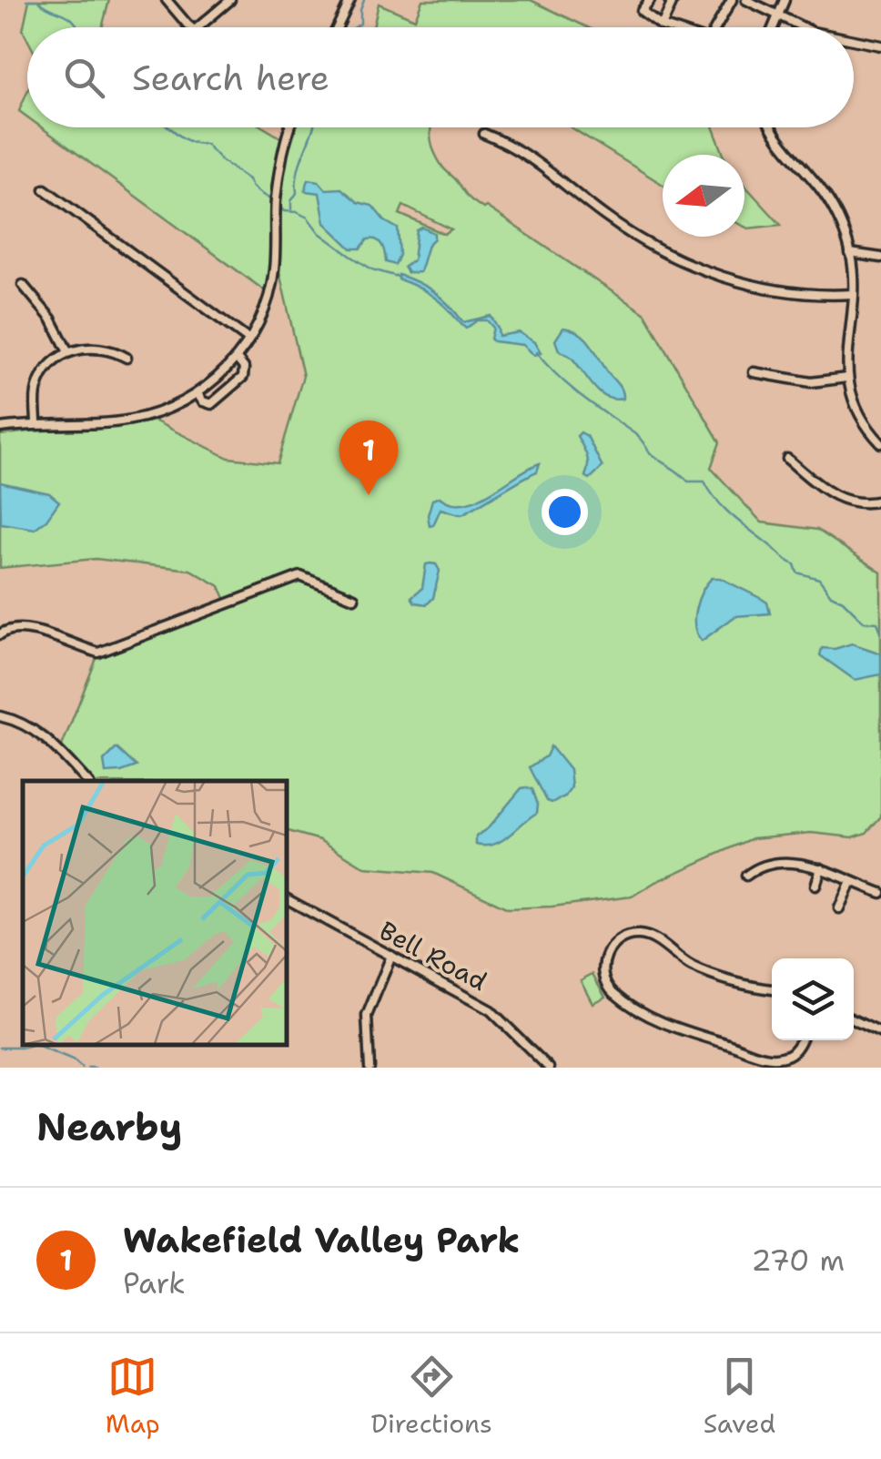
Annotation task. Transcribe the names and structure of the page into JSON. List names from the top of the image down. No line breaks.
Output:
{"streets":{"street":["Bell Road"]},"north":"left","page":{"search":"Search here","pins":"1","heading":"Nearby","list":[{"mark":"1","name":"Wakefield Valley Park","note":"Park","value":"270 m"}],"nav":["Map","Directions","Saved"]}}
